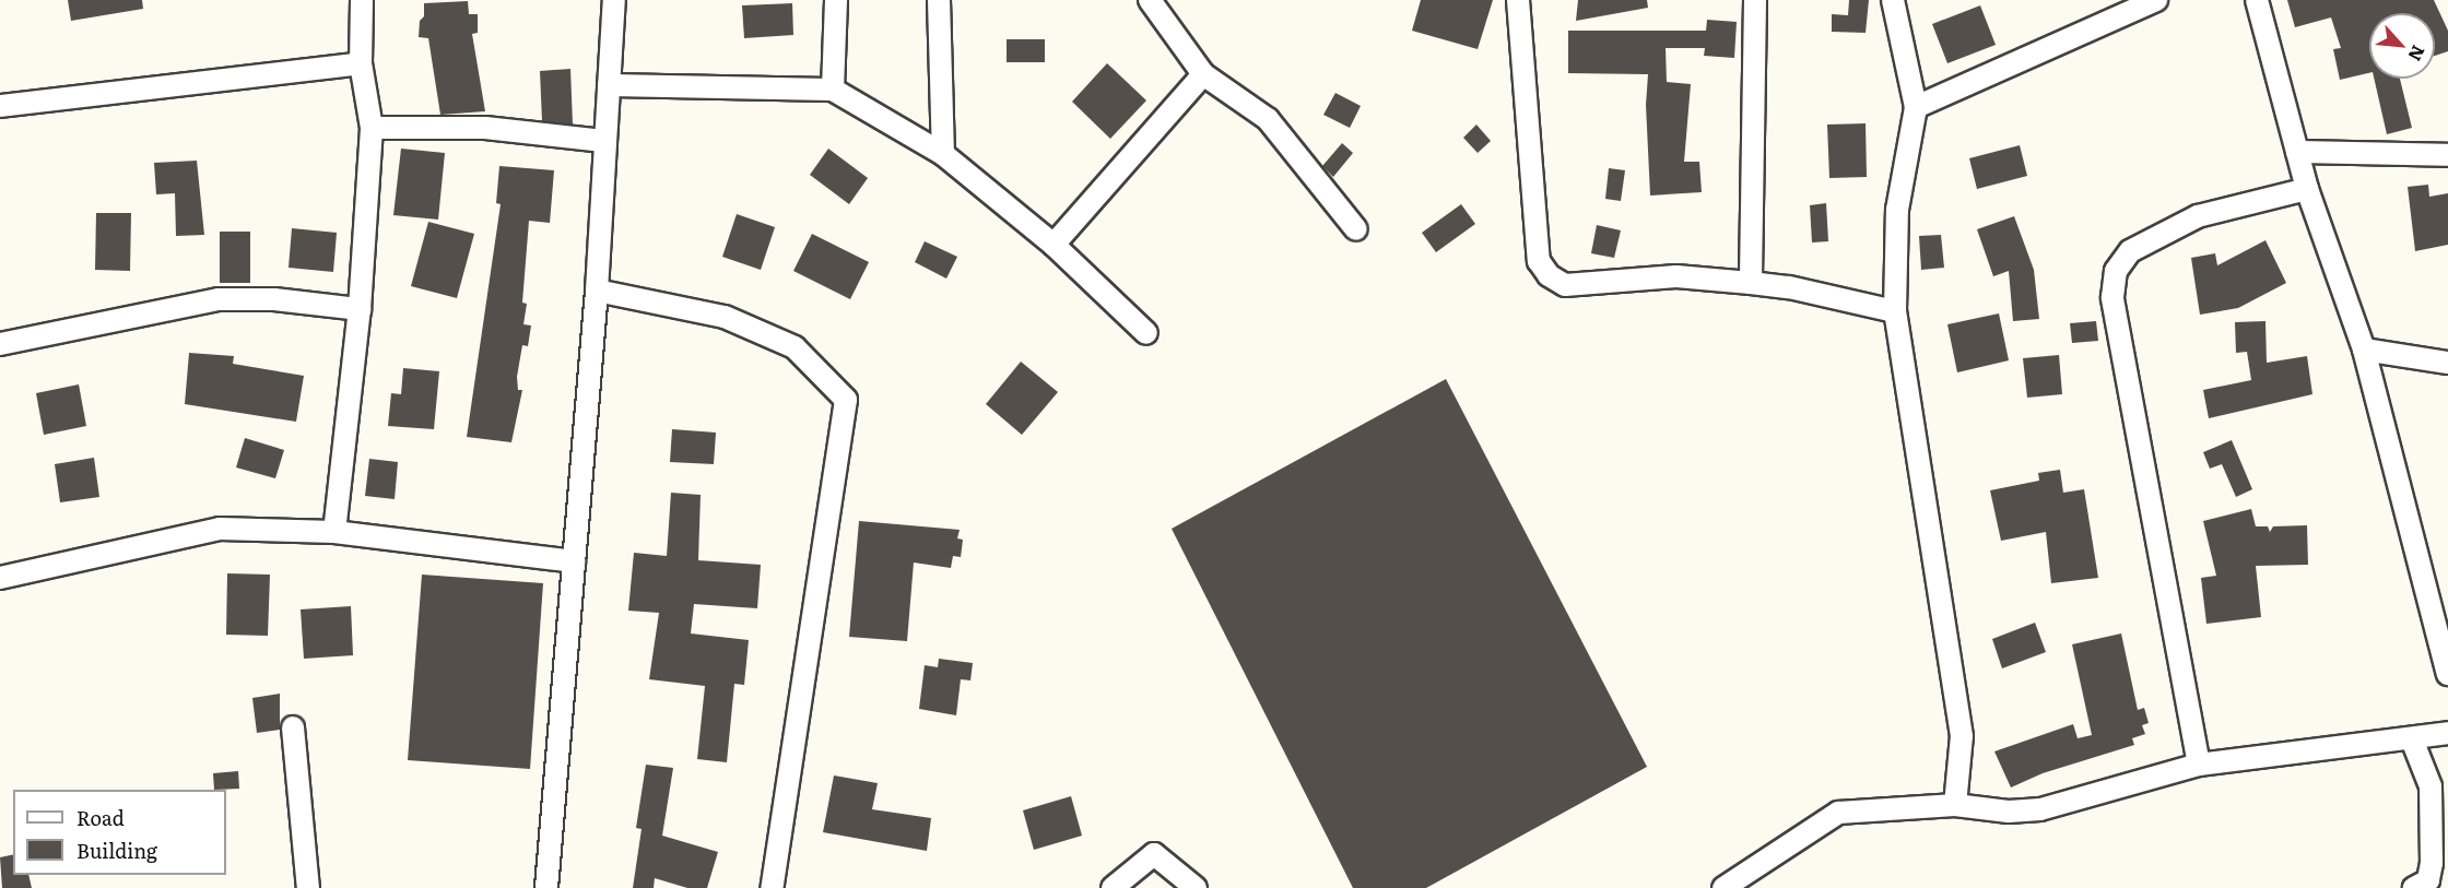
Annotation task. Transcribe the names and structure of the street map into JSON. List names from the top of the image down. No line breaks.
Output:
{"legend":["Road","Building"],"north":"bottom right"}
